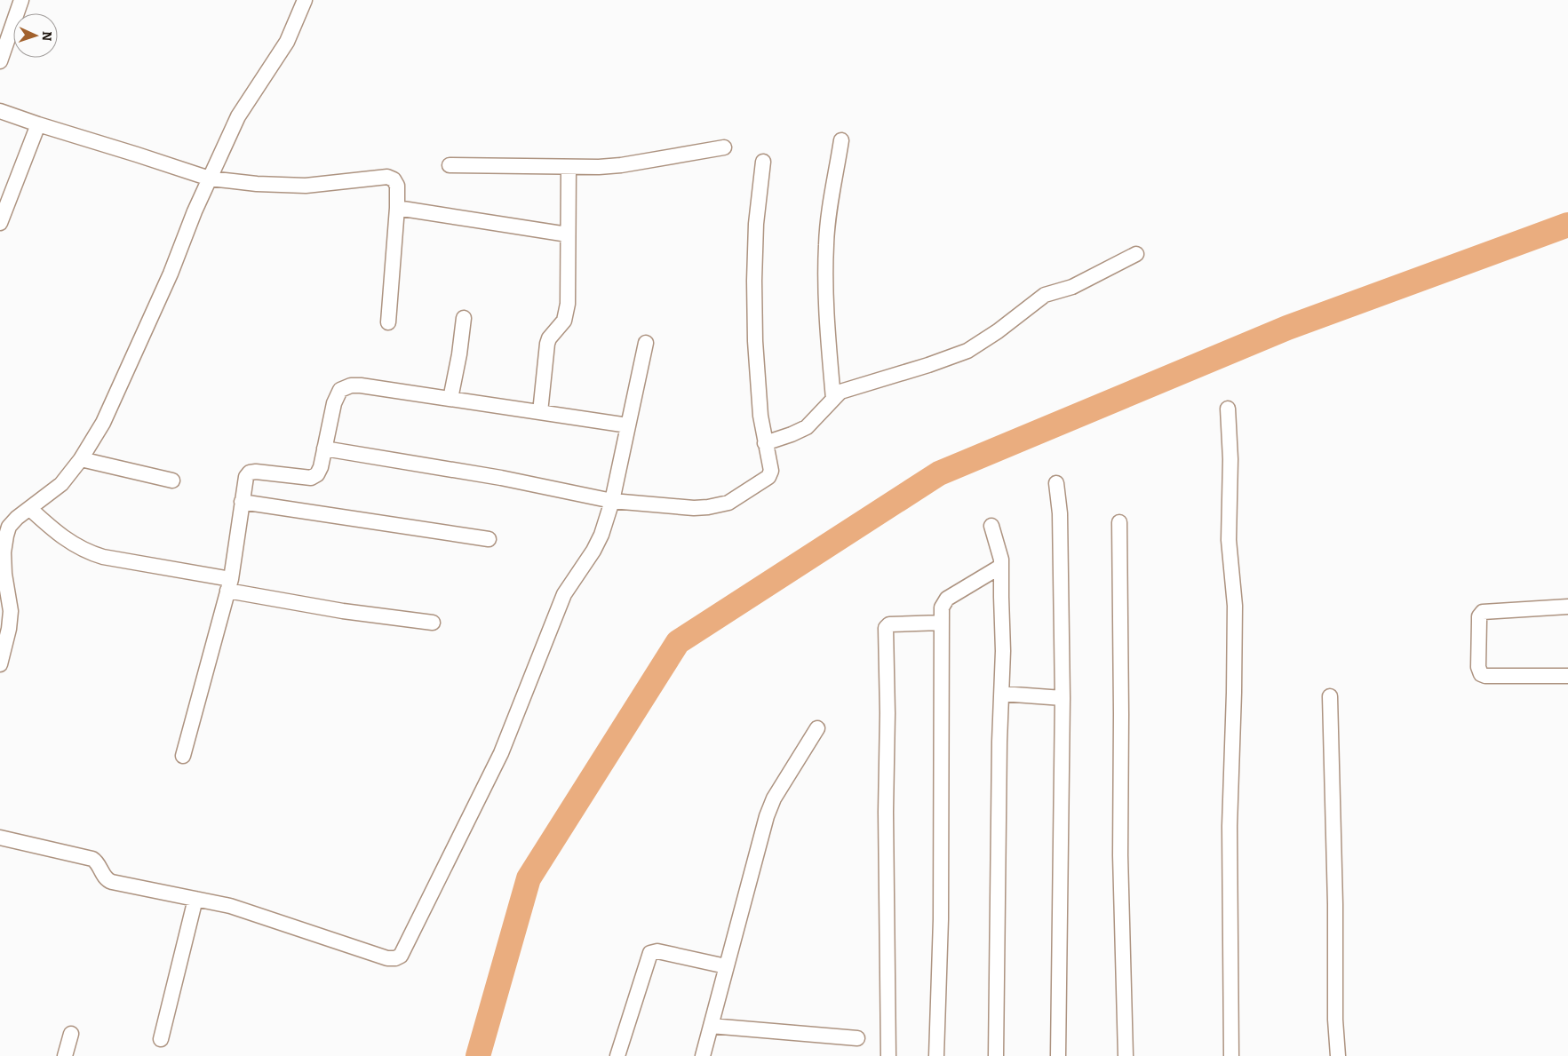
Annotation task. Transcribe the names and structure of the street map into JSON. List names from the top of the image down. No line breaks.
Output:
{"north":"right"}
